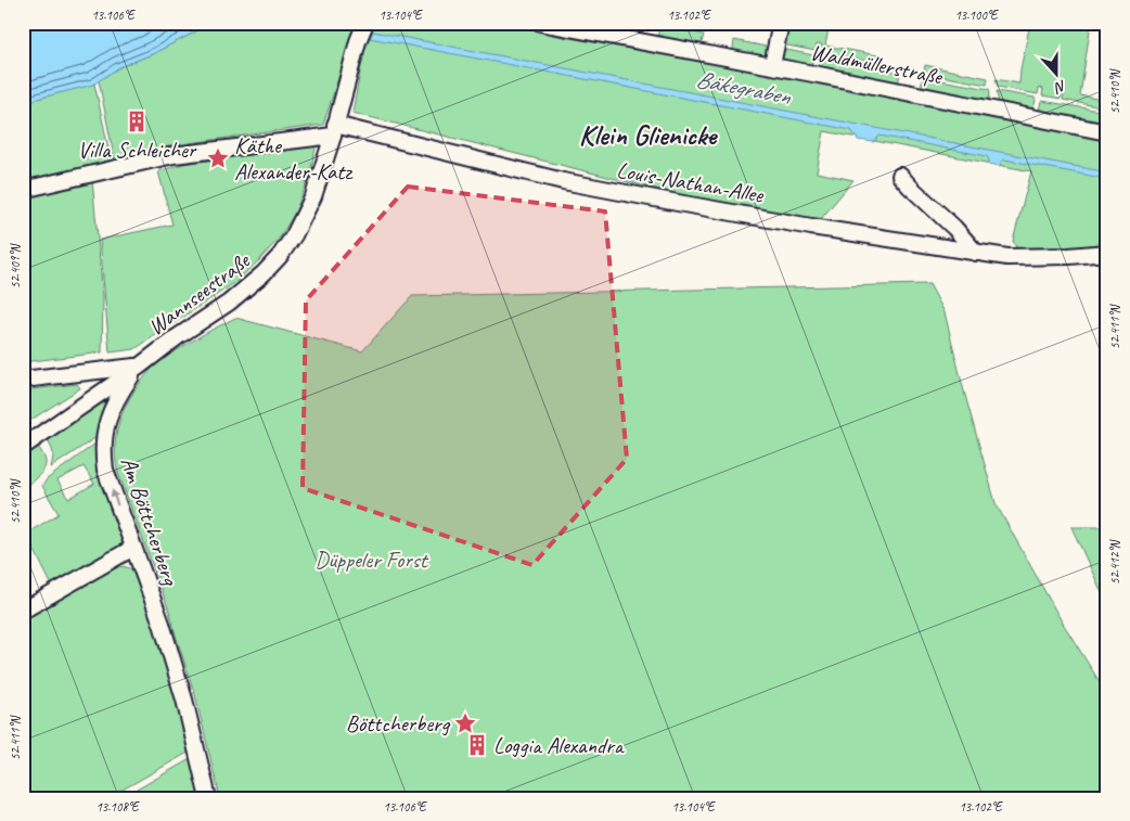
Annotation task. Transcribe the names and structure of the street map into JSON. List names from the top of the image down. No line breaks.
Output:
{"streets":{"street":["Waldmüllerstraße","Louis-Nathan-Allee","Wannseestraße","Am Böttcherberg"]},"crossings":[["Louis-Nathan-Allee","Wannseestraße"],["Wannseestraße","Am Böttcherberg"]],"one_way":["Am Böttcherberg"],"districts":["Klein Glienicke"],"water":["Bäkegraben"],"parks":["Düppeler Forst"],"places":{"building":["Villa Schleicher","Loggia Alexandra"],"place":["Käthe Alexander-Katz","Böttcherberg"]},"north":"bottom","coordinates":["13.106°E","13.104°E","13.102°E","13.100°E","52.410°N","52.409°N","52.411°N","52.412°N","13.108°E"]}
